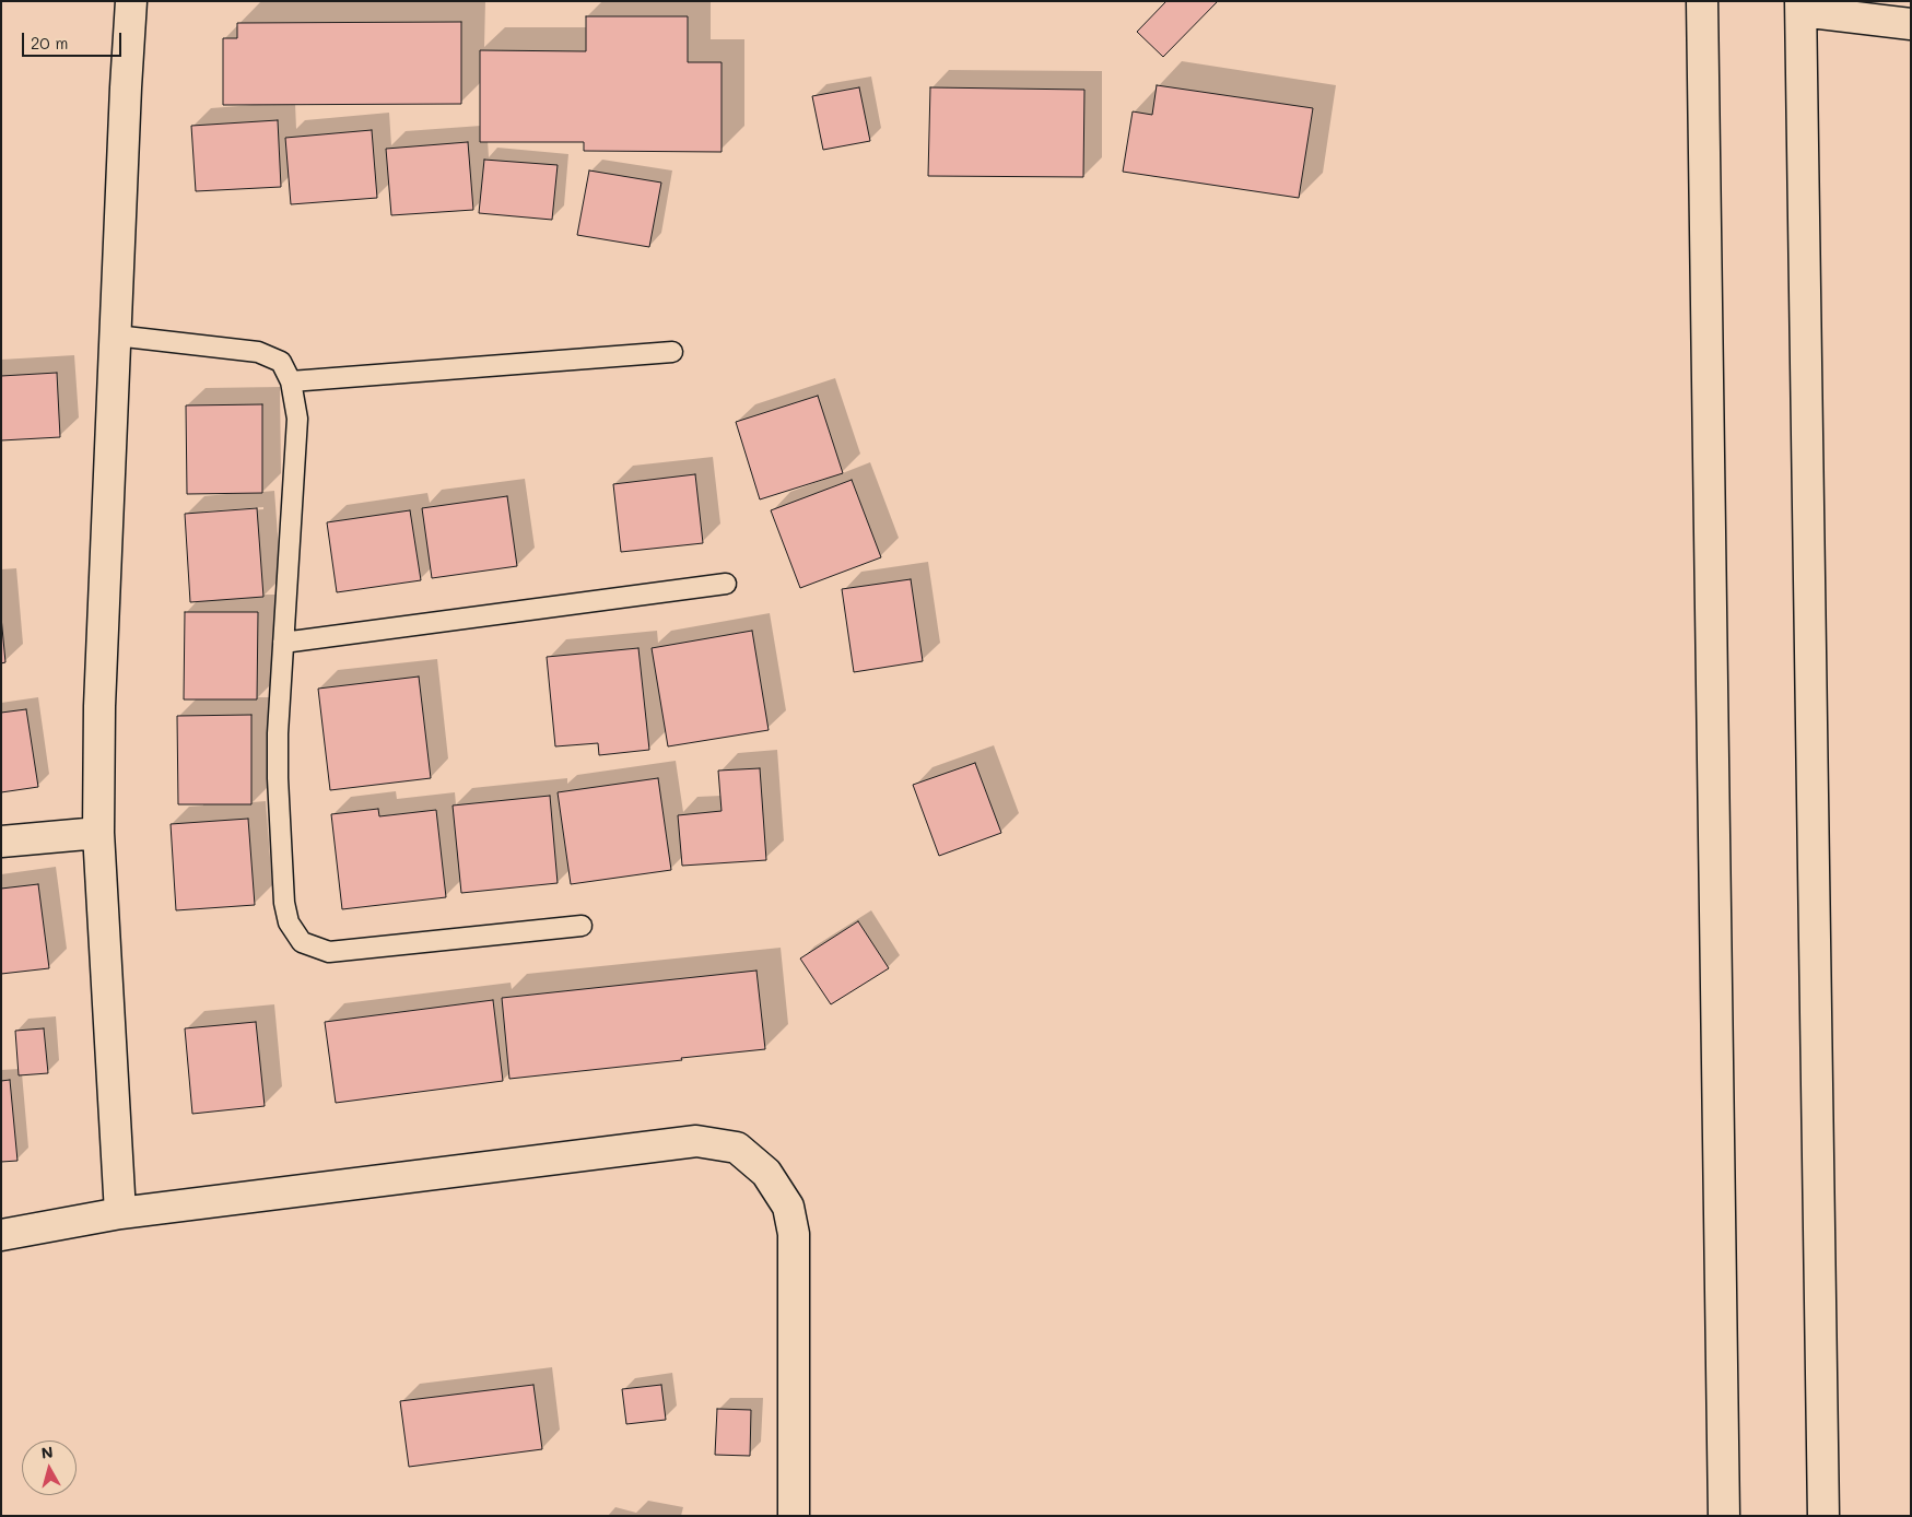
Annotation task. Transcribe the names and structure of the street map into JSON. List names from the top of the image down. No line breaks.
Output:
{"scale_bar":"20 m","north":"top"}
